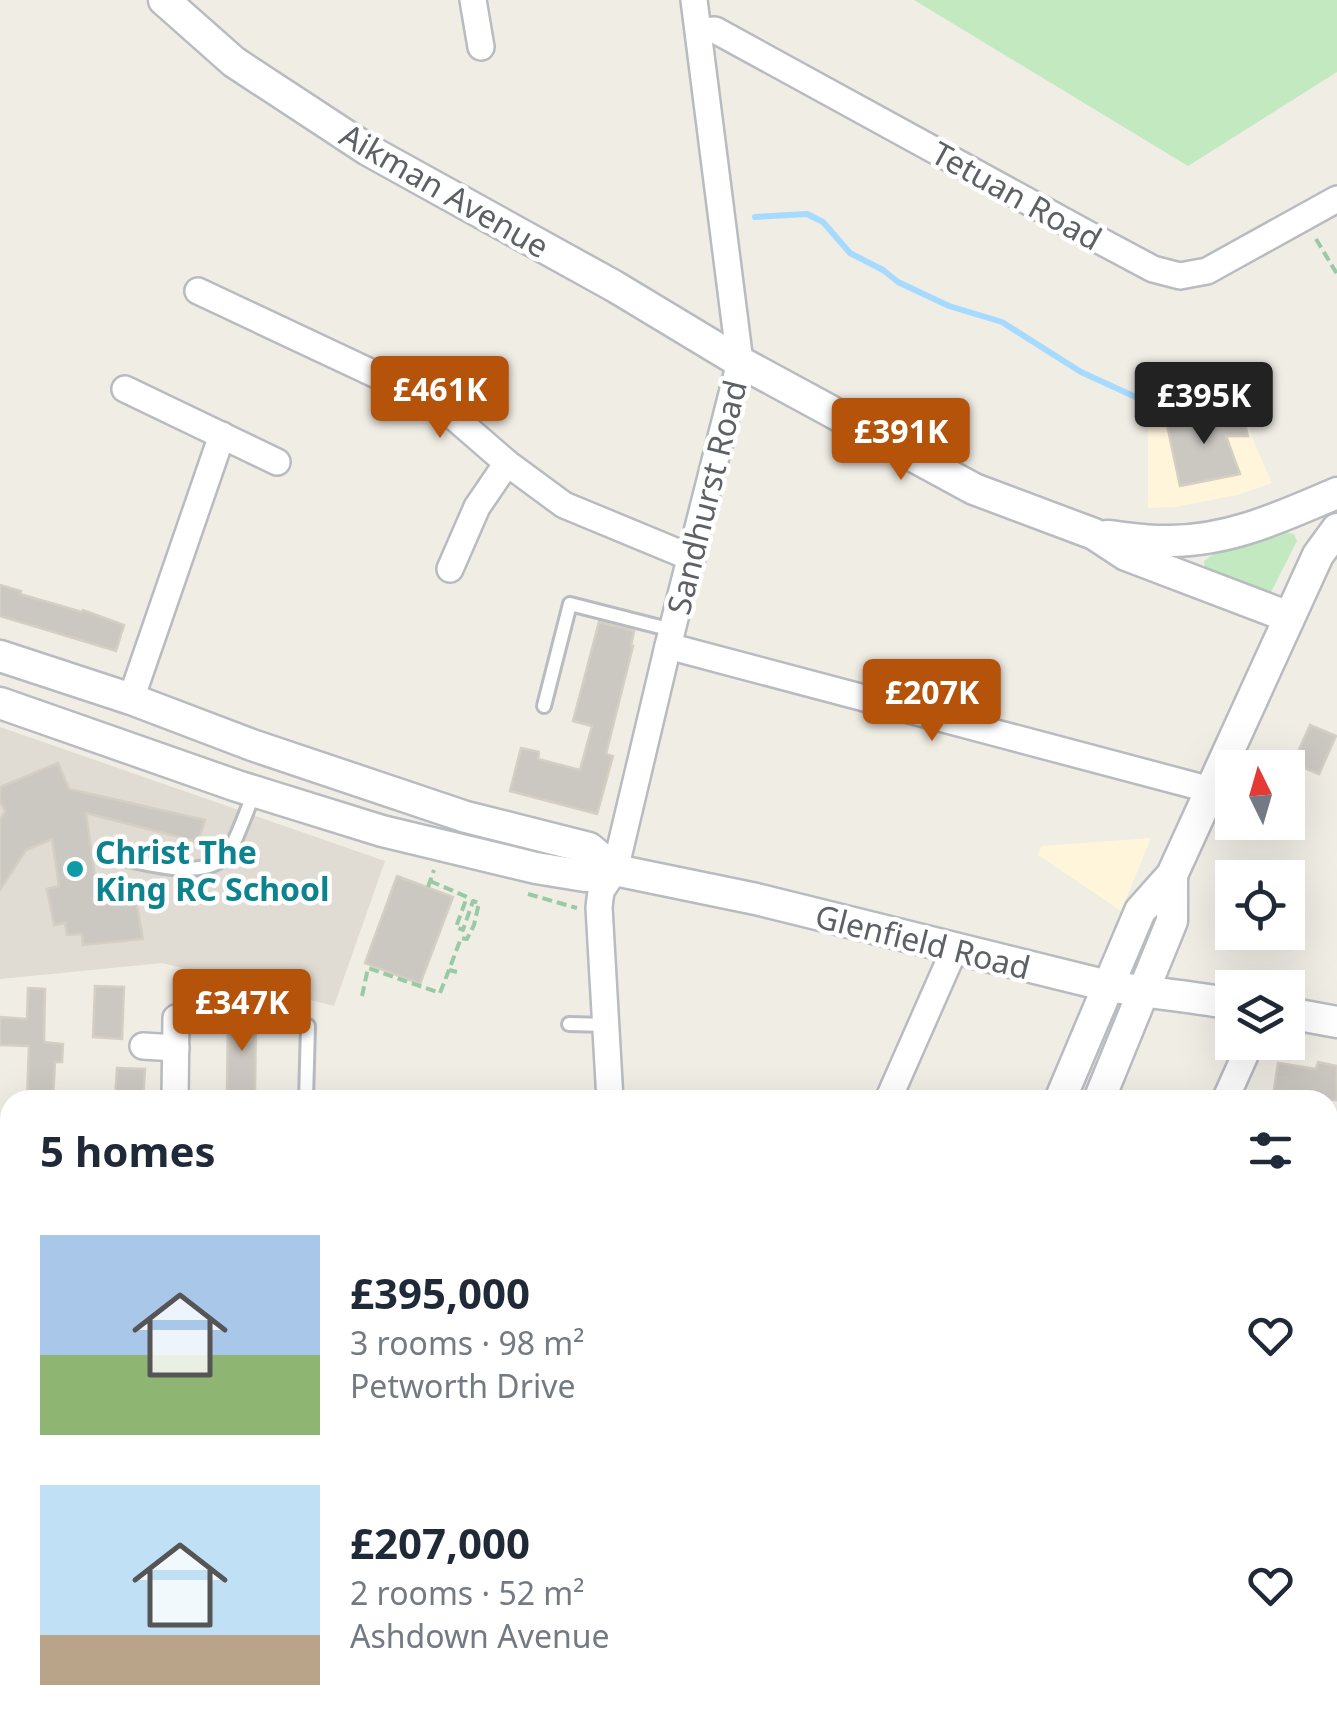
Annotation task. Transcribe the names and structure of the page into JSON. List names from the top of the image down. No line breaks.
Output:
{"streets":{"street":["Aikman Avenue","Tetuan Road","Sandhurst Road","Glenfield Road"]},"crossings":[["Aikman Avenue","Sandhurst Road"],["Tetuan Road","Sandhurst Road"],["Sandhurst Road","Glenfield Road"]],"places":["Christ The King RC School"],"north":"top","page":{"price":["£461K","£395K","£391K","£207K","£347K"],"heading":"5 homes","list":[{"name":"£395,000","note":"3 rooms · 98 m² · Petworth Drive"},{"name":"£207,000","note":"2 rooms · 52 m² · Ashdown Avenue"}]}}
